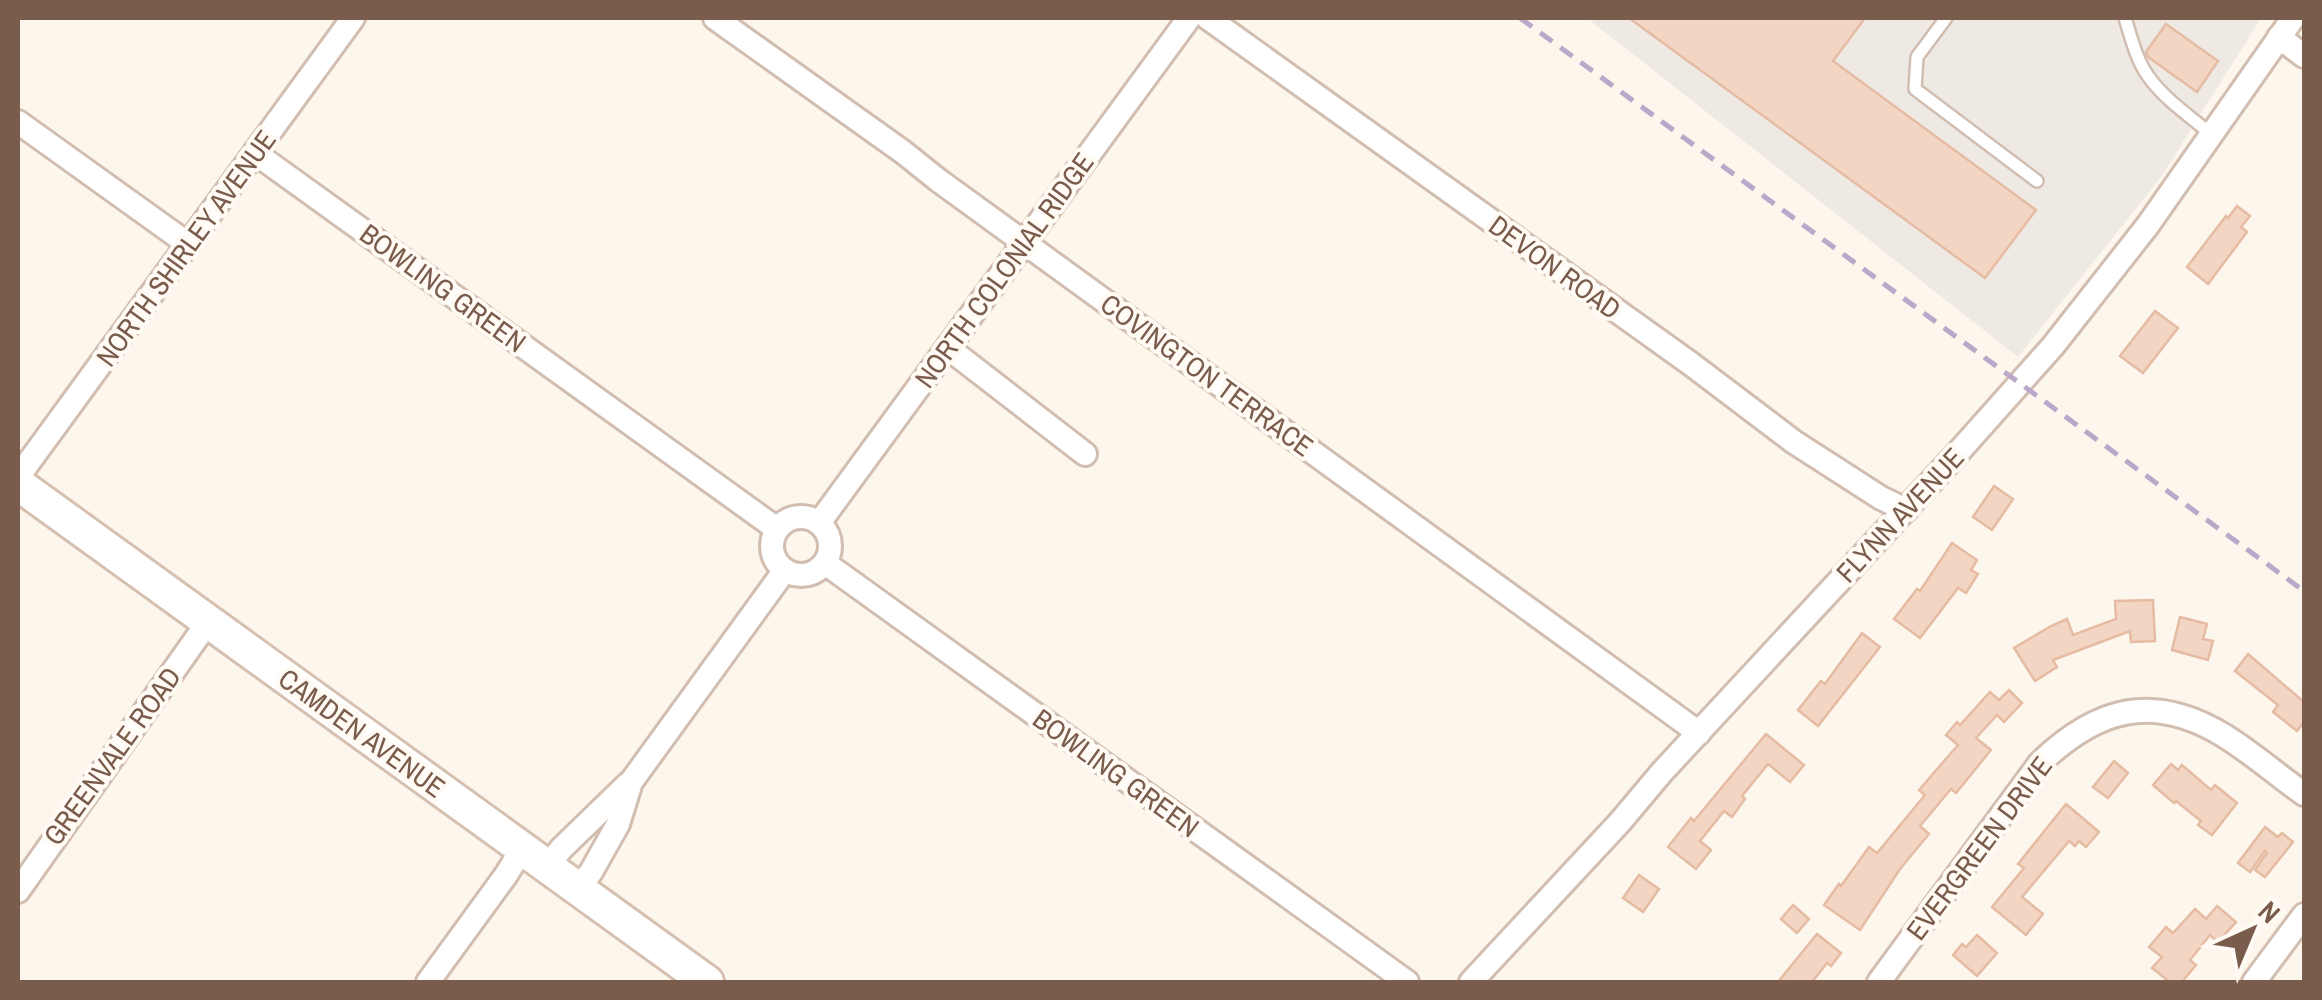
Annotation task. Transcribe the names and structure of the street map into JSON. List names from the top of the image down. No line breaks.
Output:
{"streets":{"main road":["CAMDEN AVENUE"],"street":["NORTH SHIRLEY AVENUE","DEVON ROAD","NORTH COLONIAL RIDGE","BOWLING GREEN","COVINGTON TERRACE","FLYNN AVENUE","GREENVALE ROAD","EVERGREEN DRIVE"]},"crossings":[["NORTH SHIRLEY AVENUE","BOWLING GREEN"],["NORTH SHIRLEY AVENUE","CAMDEN AVENUE"],["DEVON ROAD","FLYNN AVENUE"],["NORTH COLONIAL RIDGE","BOWLING GREEN"],["NORTH COLONIAL RIDGE","COVINGTON TERRACE"],["COVINGTON TERRACE","FLYNN AVENUE"],["CAMDEN AVENUE","GREENVALE ROAD"]],"north":"top right"}
